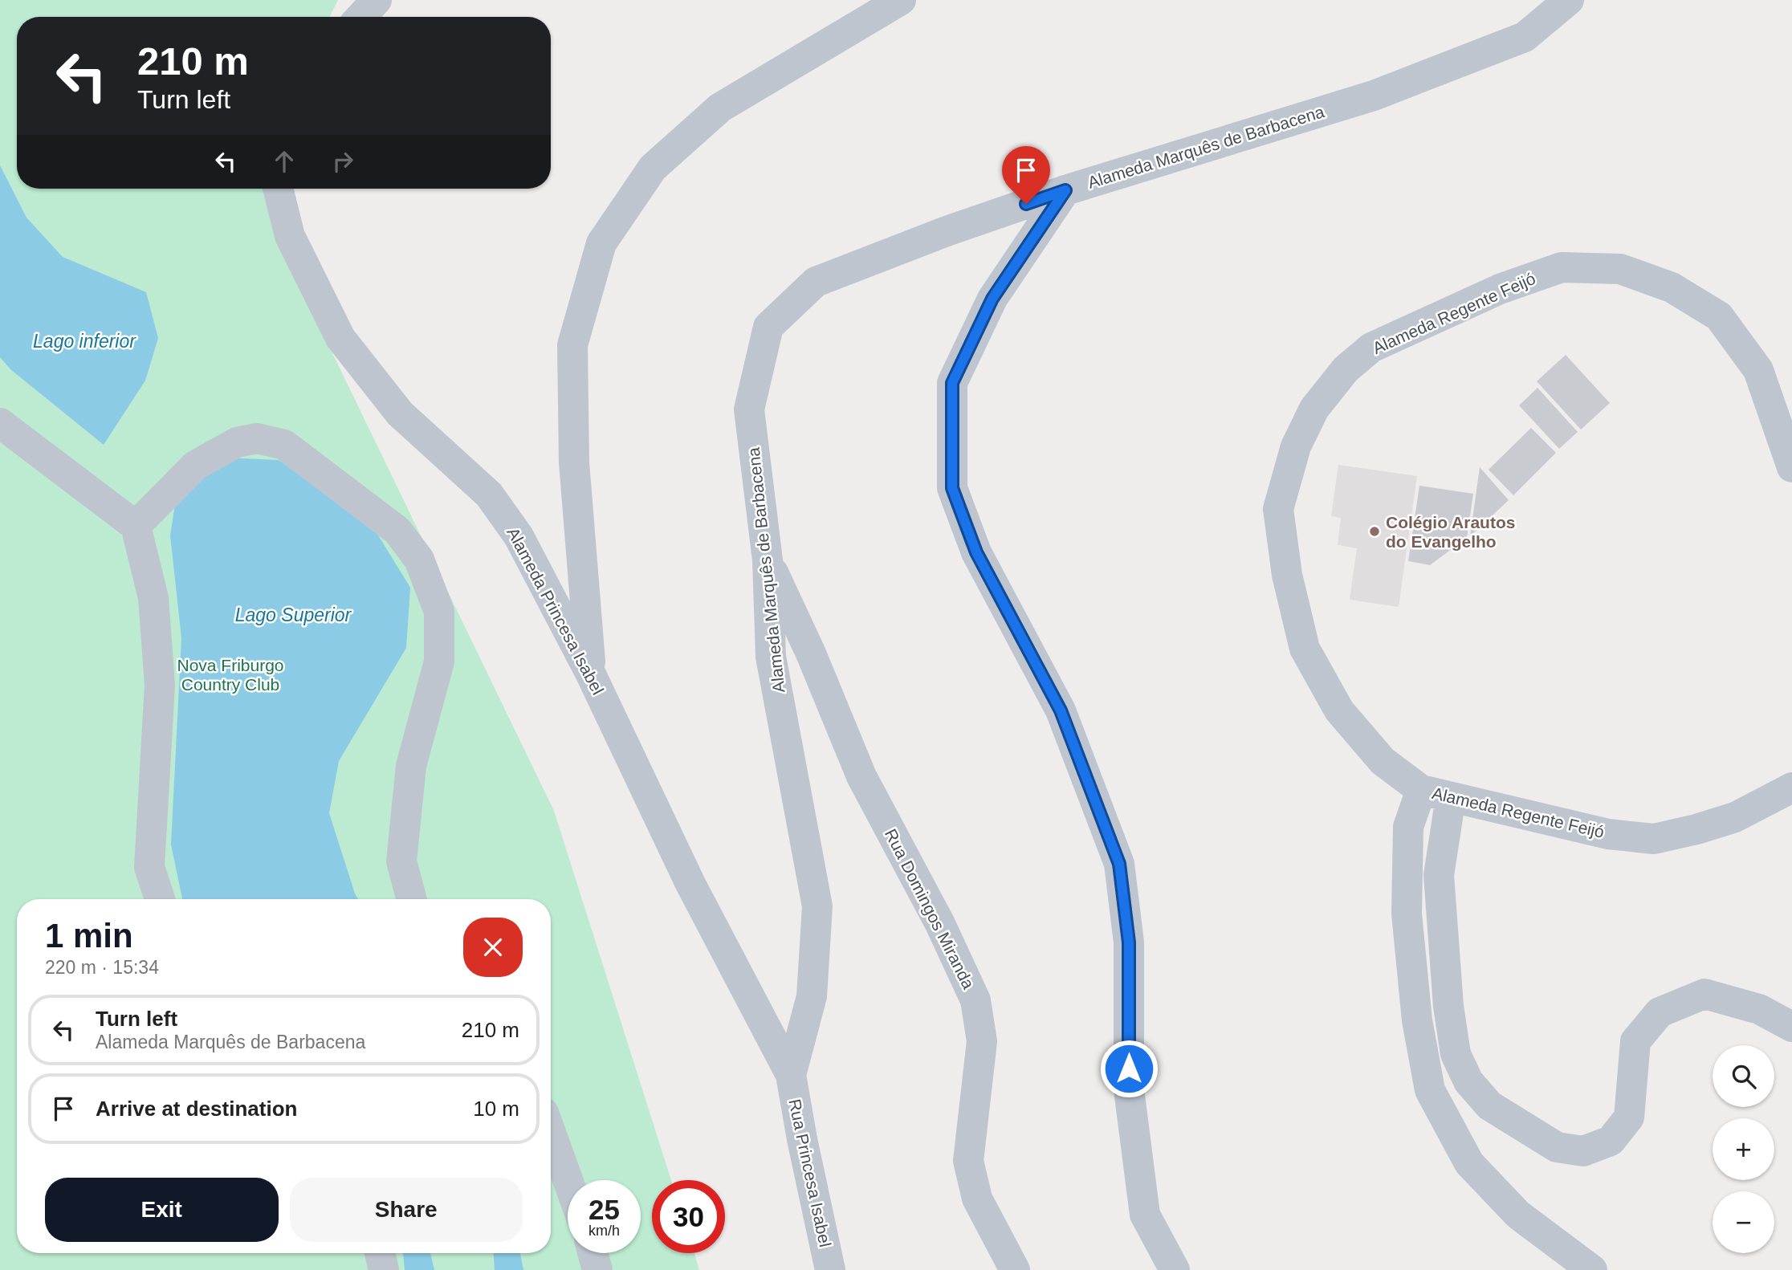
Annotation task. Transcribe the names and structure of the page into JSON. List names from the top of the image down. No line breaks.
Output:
{"streets":{"street":["Alameda Marquês de Barbacena","Alameda Regente Feijó","Alameda Princesa Isabel","Rua Domingos Miranda","Rua Princesa Isabel"]},"crossings":[["Alameda Marquês de Barbacena","Alameda Princesa Isabel"],["Alameda Marquês de Barbacena","Rua Domingos Miranda"],["Alameda Marquês de Barbacena","Rua Princesa Isabel"],["Alameda Princesa Isabel","Rua Princesa Isabel"]],"water":["Lago inferior","Lago Superior"],"parks":["Nova Friburgo Country Club"],"places":["Colégio Arautos do Evangelho"],"page":{"turn":["210 m","Turn left"],"heading":["1 min","220 m · 15:34"],"list":[{"name":"Turn left","note":"Alameda Marquês de Barbacena","value":"210 m"},{"name":"Arrive at destination","value":"10 m"}],"map_buttons":["+","−"],"buttons":["Exit","Share"],"speed":"25 km/h","limit":"30"}}
